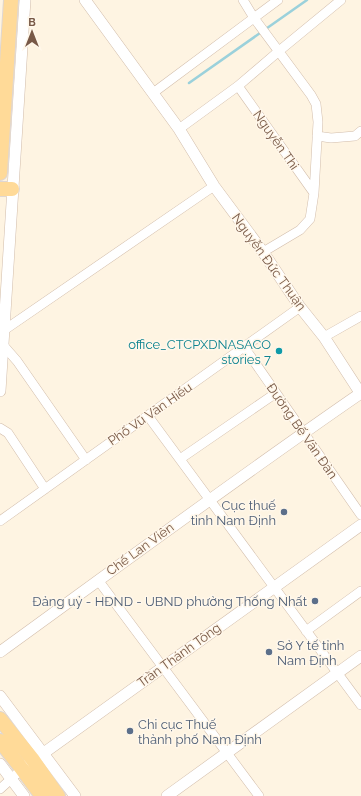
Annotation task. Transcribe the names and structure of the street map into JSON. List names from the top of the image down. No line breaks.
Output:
{"streets":{"street":["Nguyễn Thi","Nguyễn Đức Thuận","Phố Vũ Văn Hiếu","Đường Bế Văn Đàn","Chế Lan Viên","Trần Thánh Tông"]},"crossings":[["Nguyễn Đức Thuận","Phố Vũ Văn Hiếu"],["Nguyễn Đức Thuận","Chế Lan Viên"],["Phố Vũ Văn Hiếu","Đường Bế Văn Đàn"],["Đường Bế Văn Đàn","Chế Lan Viên"]],"places":["office_CTCPXDNASACO stories 7","Cục thuế tỉnh Nam Định","Đảng uỷ - HĐND - UBND phường Thống Nhất","Sở Y tế tỉnh Nam Định","Chi cục Thuế thành phố Nam Định"],"north":"top"}
